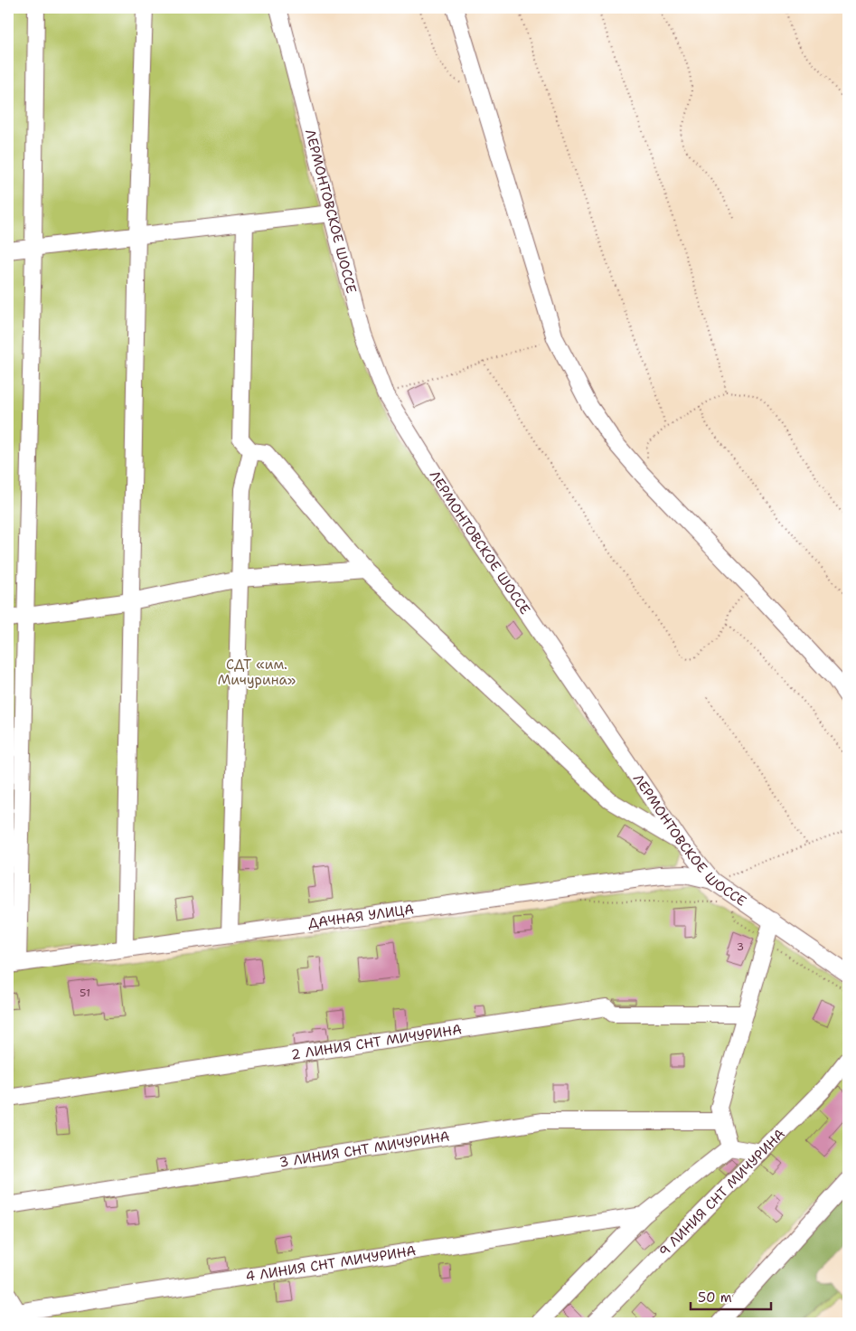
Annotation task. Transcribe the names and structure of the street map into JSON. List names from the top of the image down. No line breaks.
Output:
{"streets":{"street":["ЛЕРМОНТОВСКОЕ ШОССЕ","ДАЧНАЯ УЛИЦА","2 ЛИНИЯ СНТ МИЧУРИНА","3 ЛИНИЯ СНТ МИЧУРИНА","9 ЛИНИЯ СНТ МИЧУРИНА","4 ЛИНИЯ СНТ МИЧУРИНА"]},"crossings":[["ЛЕРМОНТОВСКОЕ ШОССЕ","ДАЧНАЯ УЛИЦА"]],"parks":["СДТ «им. Мичурина»"],"house_numbers":["3","51"],"scale_bar":"50 m"}
